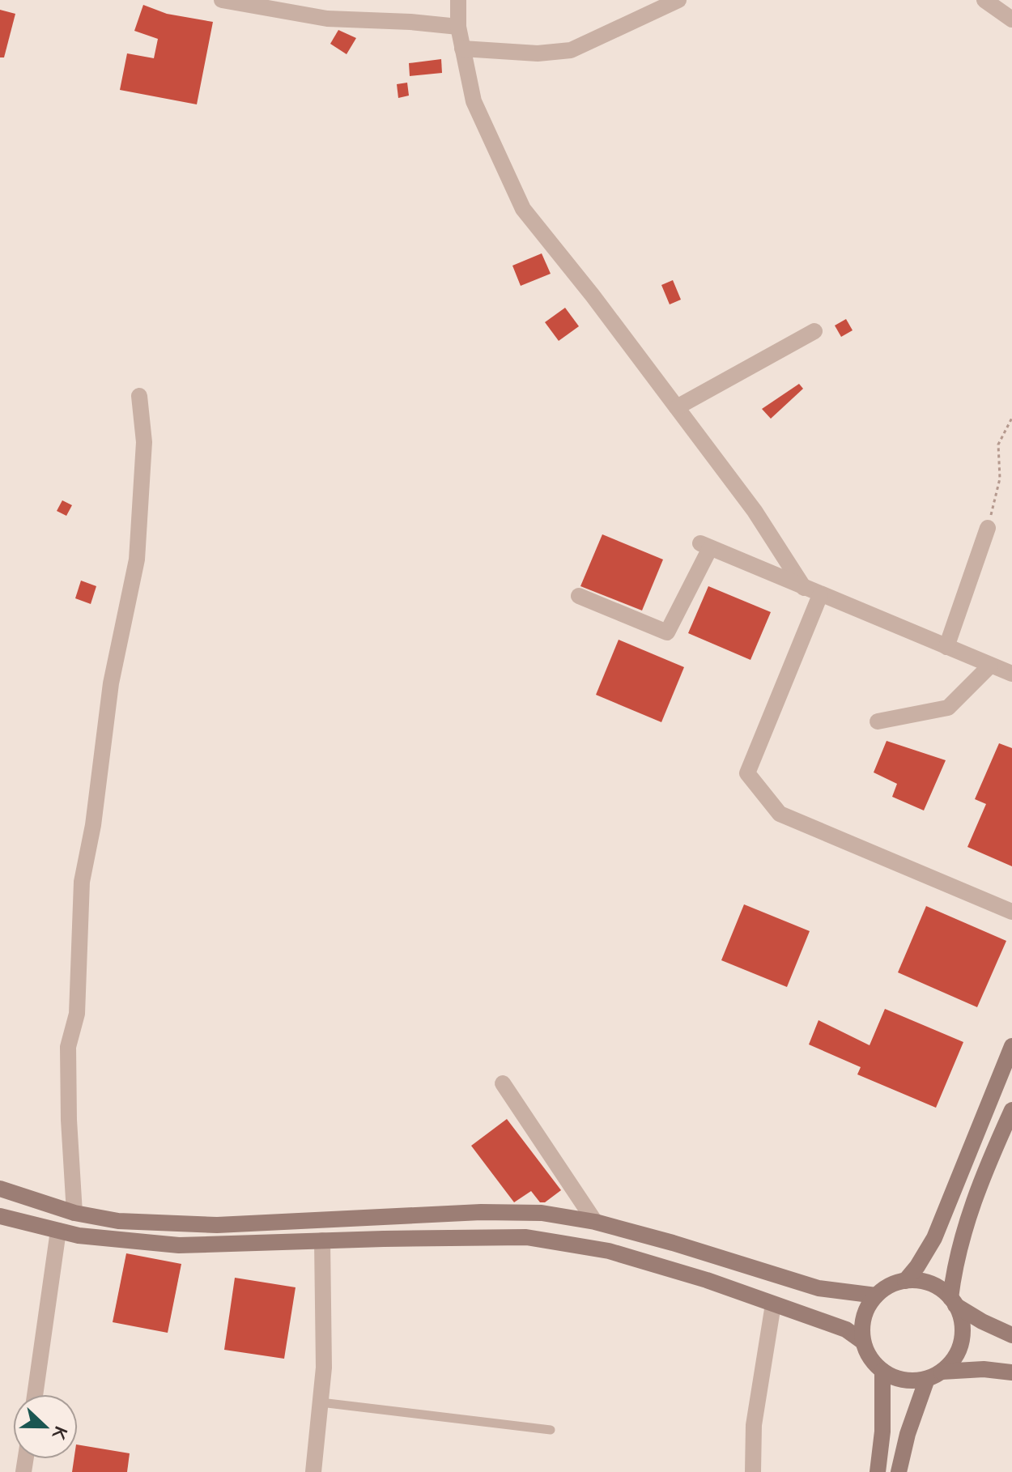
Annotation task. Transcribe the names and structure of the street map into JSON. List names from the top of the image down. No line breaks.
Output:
{"north":"right"}
